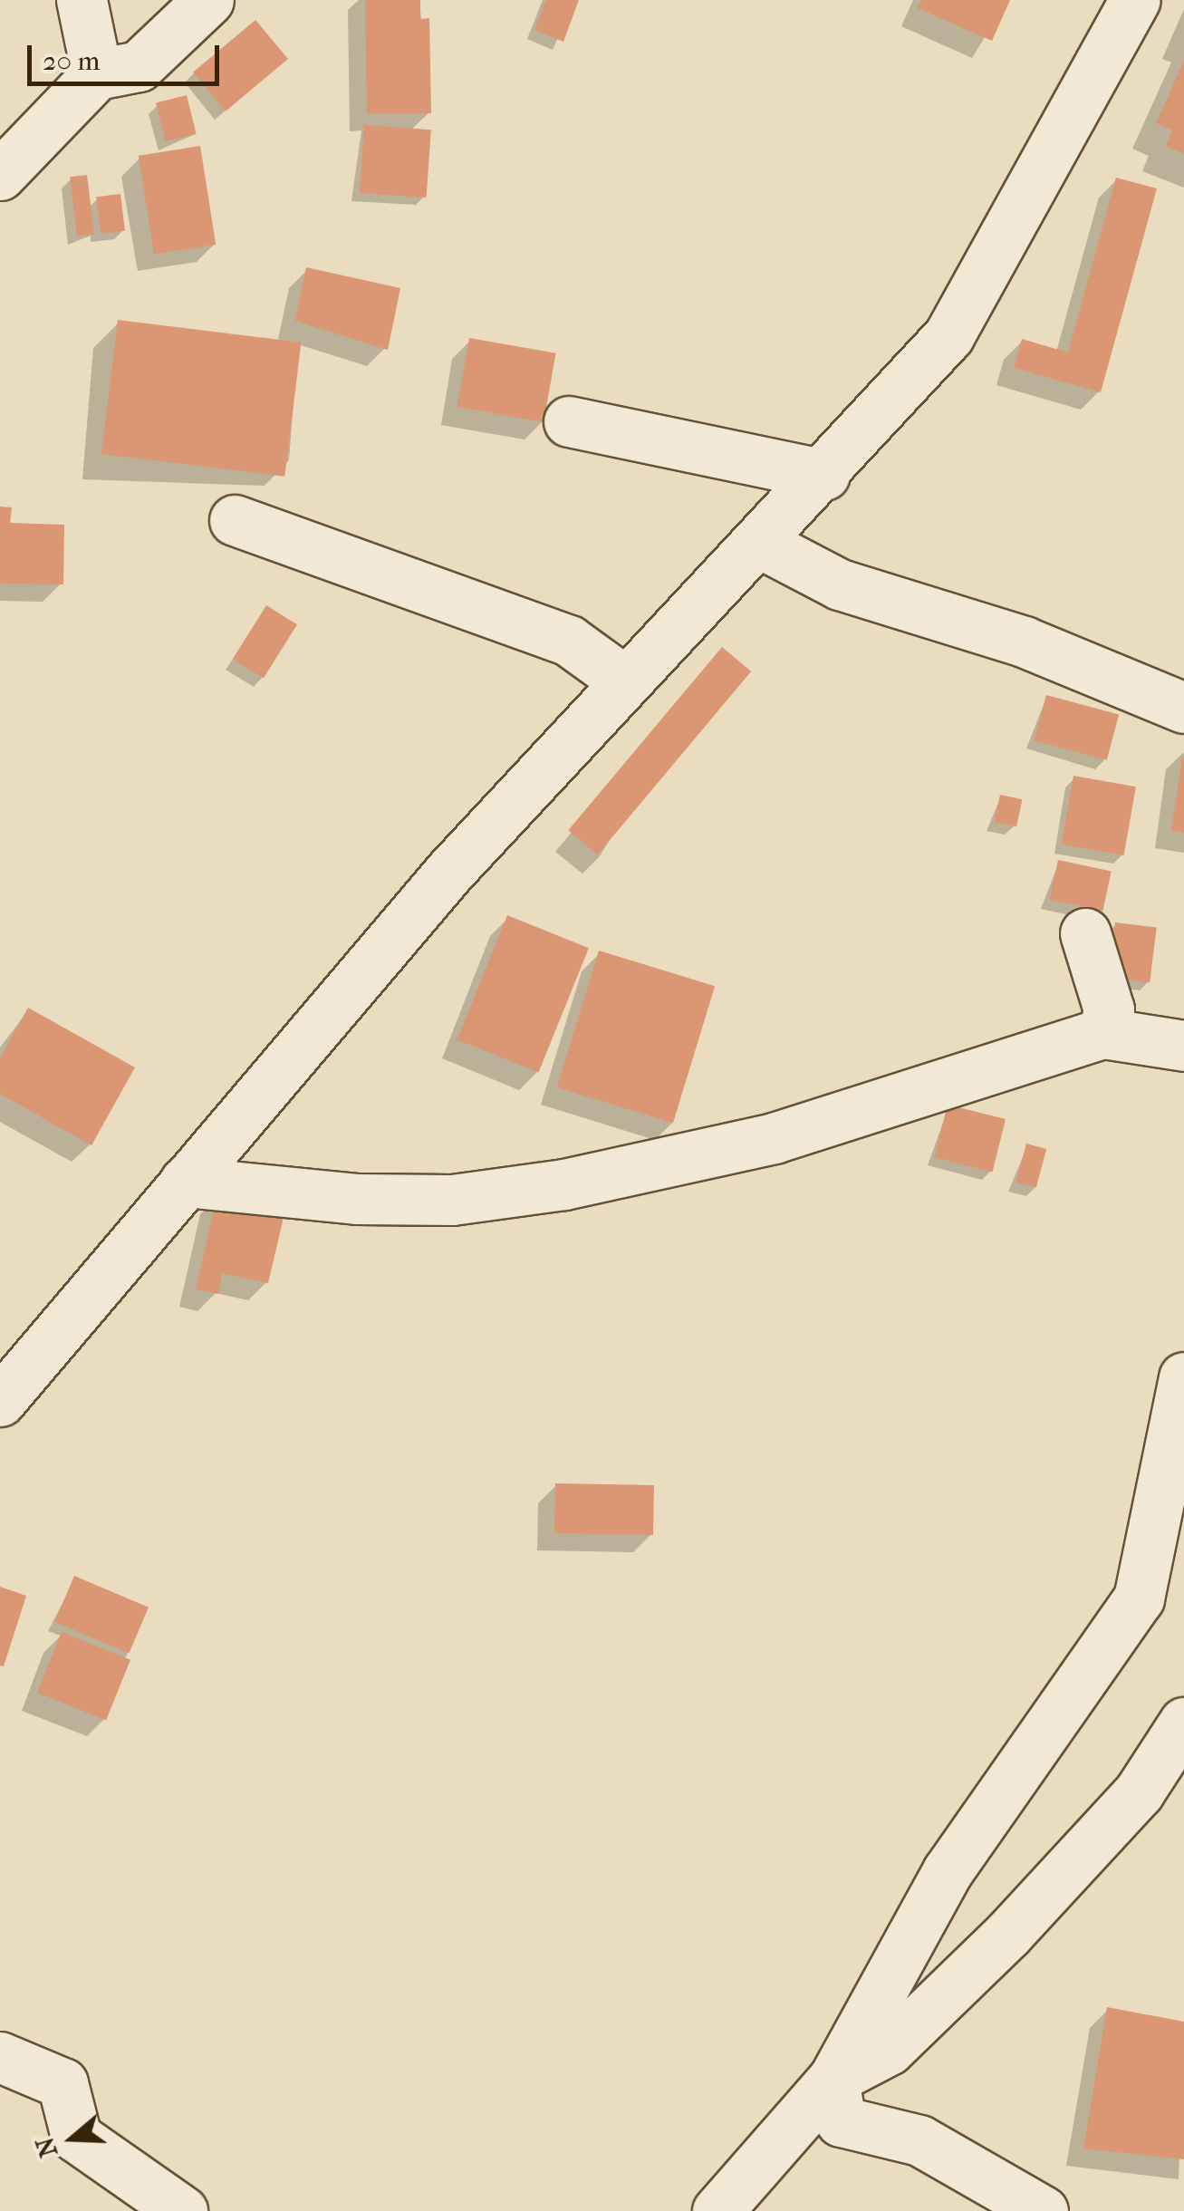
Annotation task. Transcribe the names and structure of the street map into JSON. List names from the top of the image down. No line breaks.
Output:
{"scale_bar":"20 m","north":"left"}
